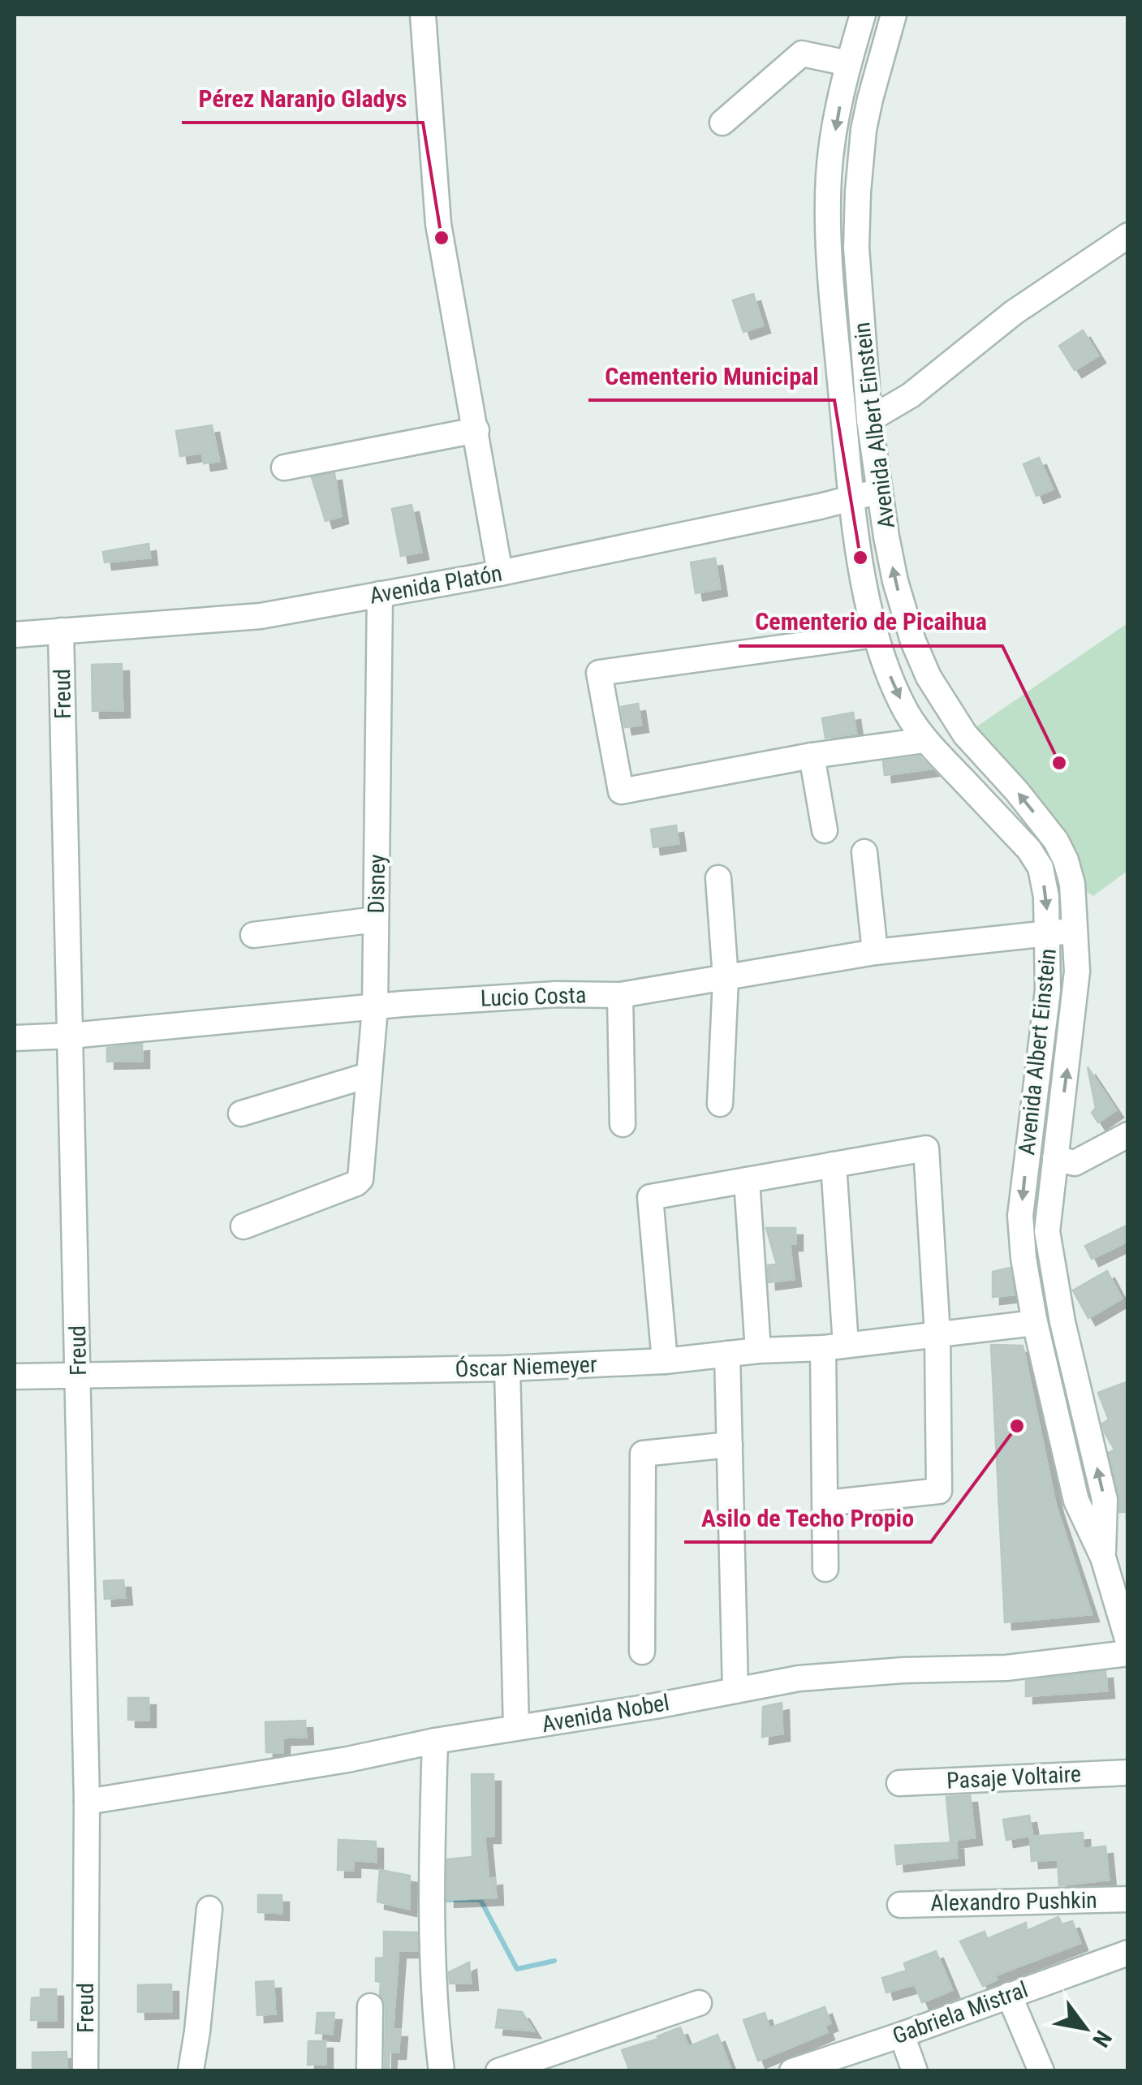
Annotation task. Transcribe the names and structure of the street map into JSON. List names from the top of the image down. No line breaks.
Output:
{"streets":{"street":["Avenida Albert Einstein","Avenida Platón","Freud","Disney","Lucio Costa","Óscar Niemeyer","Avenida Nobel","Pasaje Voltaire","Alexandro Pushkin","Gabriela Mistral"]},"crossings":[["Avenida Albert Einstein","Avenida Platón"],["Avenida Albert Einstein","Lucio Costa"],["Avenida Albert Einstein","Óscar Niemeyer"],["Avenida Platón","Freud"],["Avenida Platón","Disney"],["Freud","Lucio Costa"],["Freud","Óscar Niemeyer"],["Freud","Avenida Nobel"],["Disney","Lucio Costa"]],"places":["Pérez Naranjo Gladys","Cementerio Municipal","Cementerio de Picaihua","Asilo de Techo Propio"],"north":"bottom right"}
